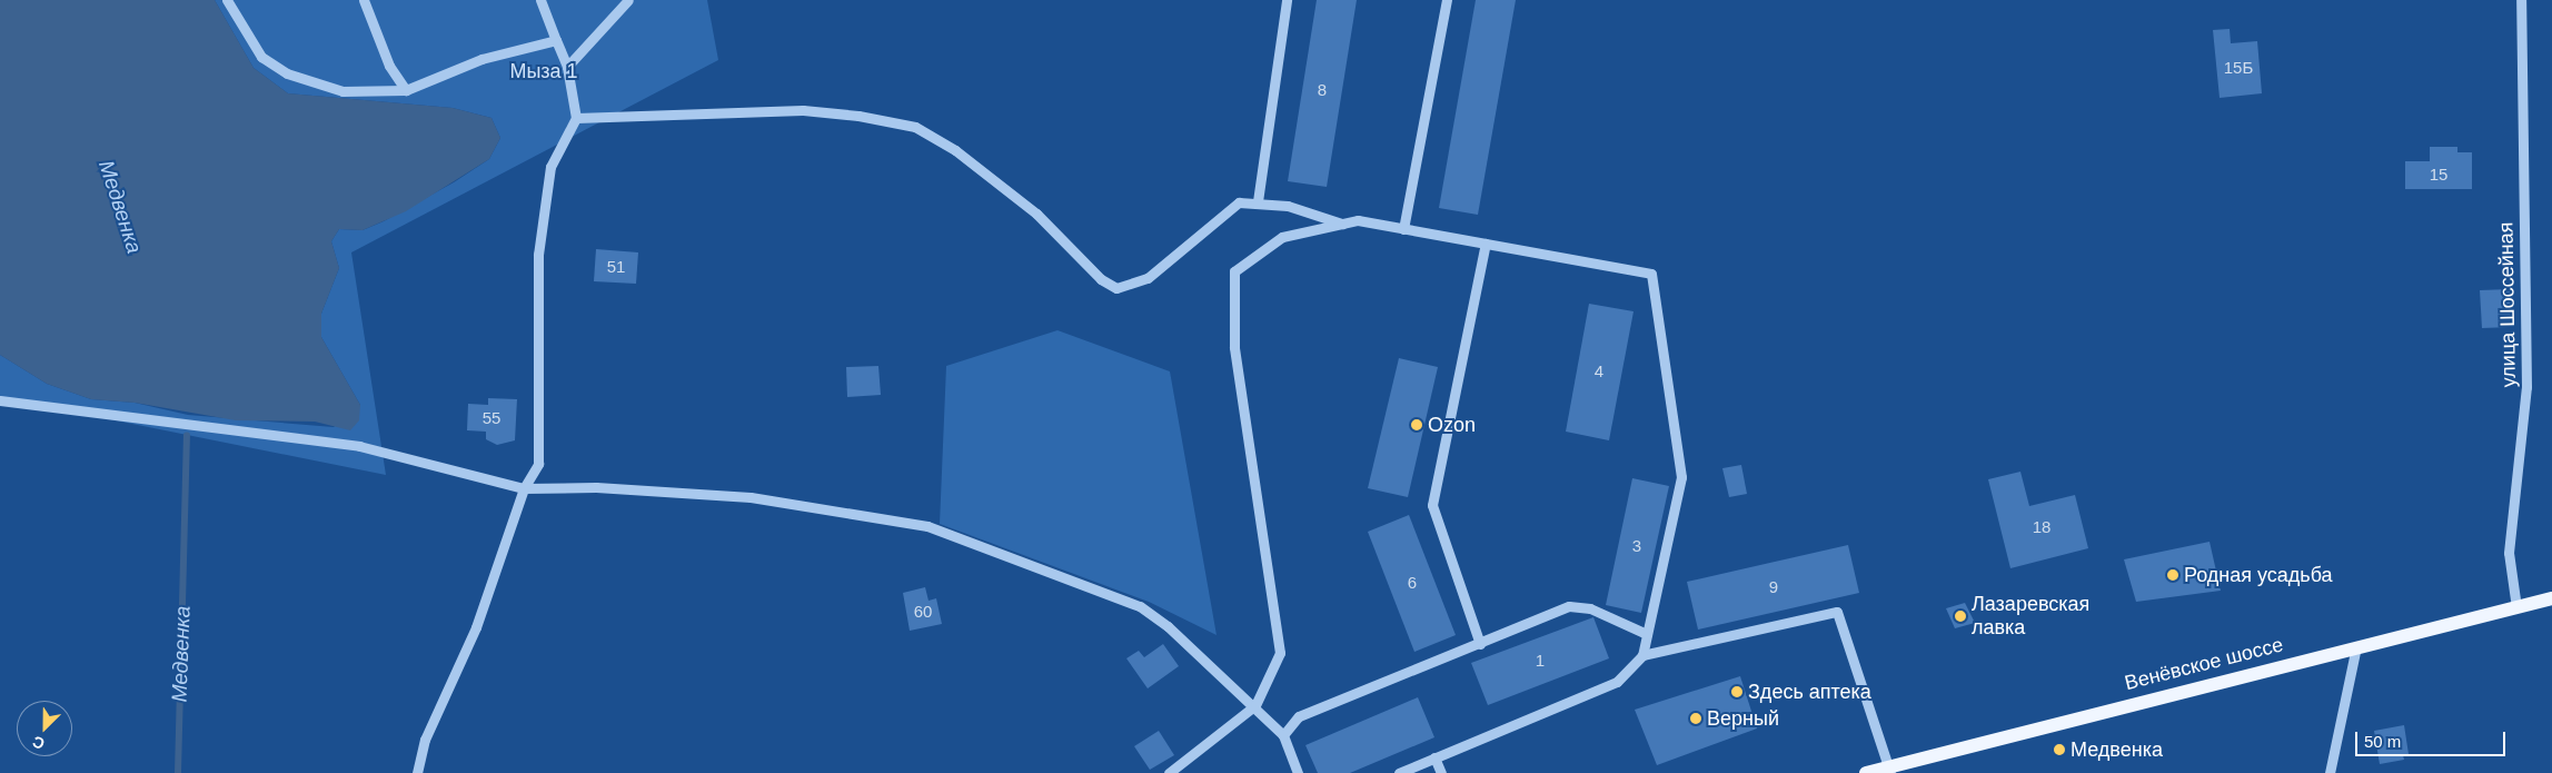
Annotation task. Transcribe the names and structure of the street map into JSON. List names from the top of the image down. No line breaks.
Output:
{"streets":{"main road":["Венёвское шоссе"],"street":["улица Шоссейная"]},"crossings":[["улица Шоссейная","Венёвское шоссе"]],"water":["Медвенка"],"parks":["Мыза 1"],"places":["Ozon","Родная усадьба","Лазаревская лавка","Здесь аптека","Верный","Медвенка"],"house_numbers":["15Б","8","15","51","4","55","18","3","6","9","60","1"],"scale_bar":"50 m","north":"bottom left"}
